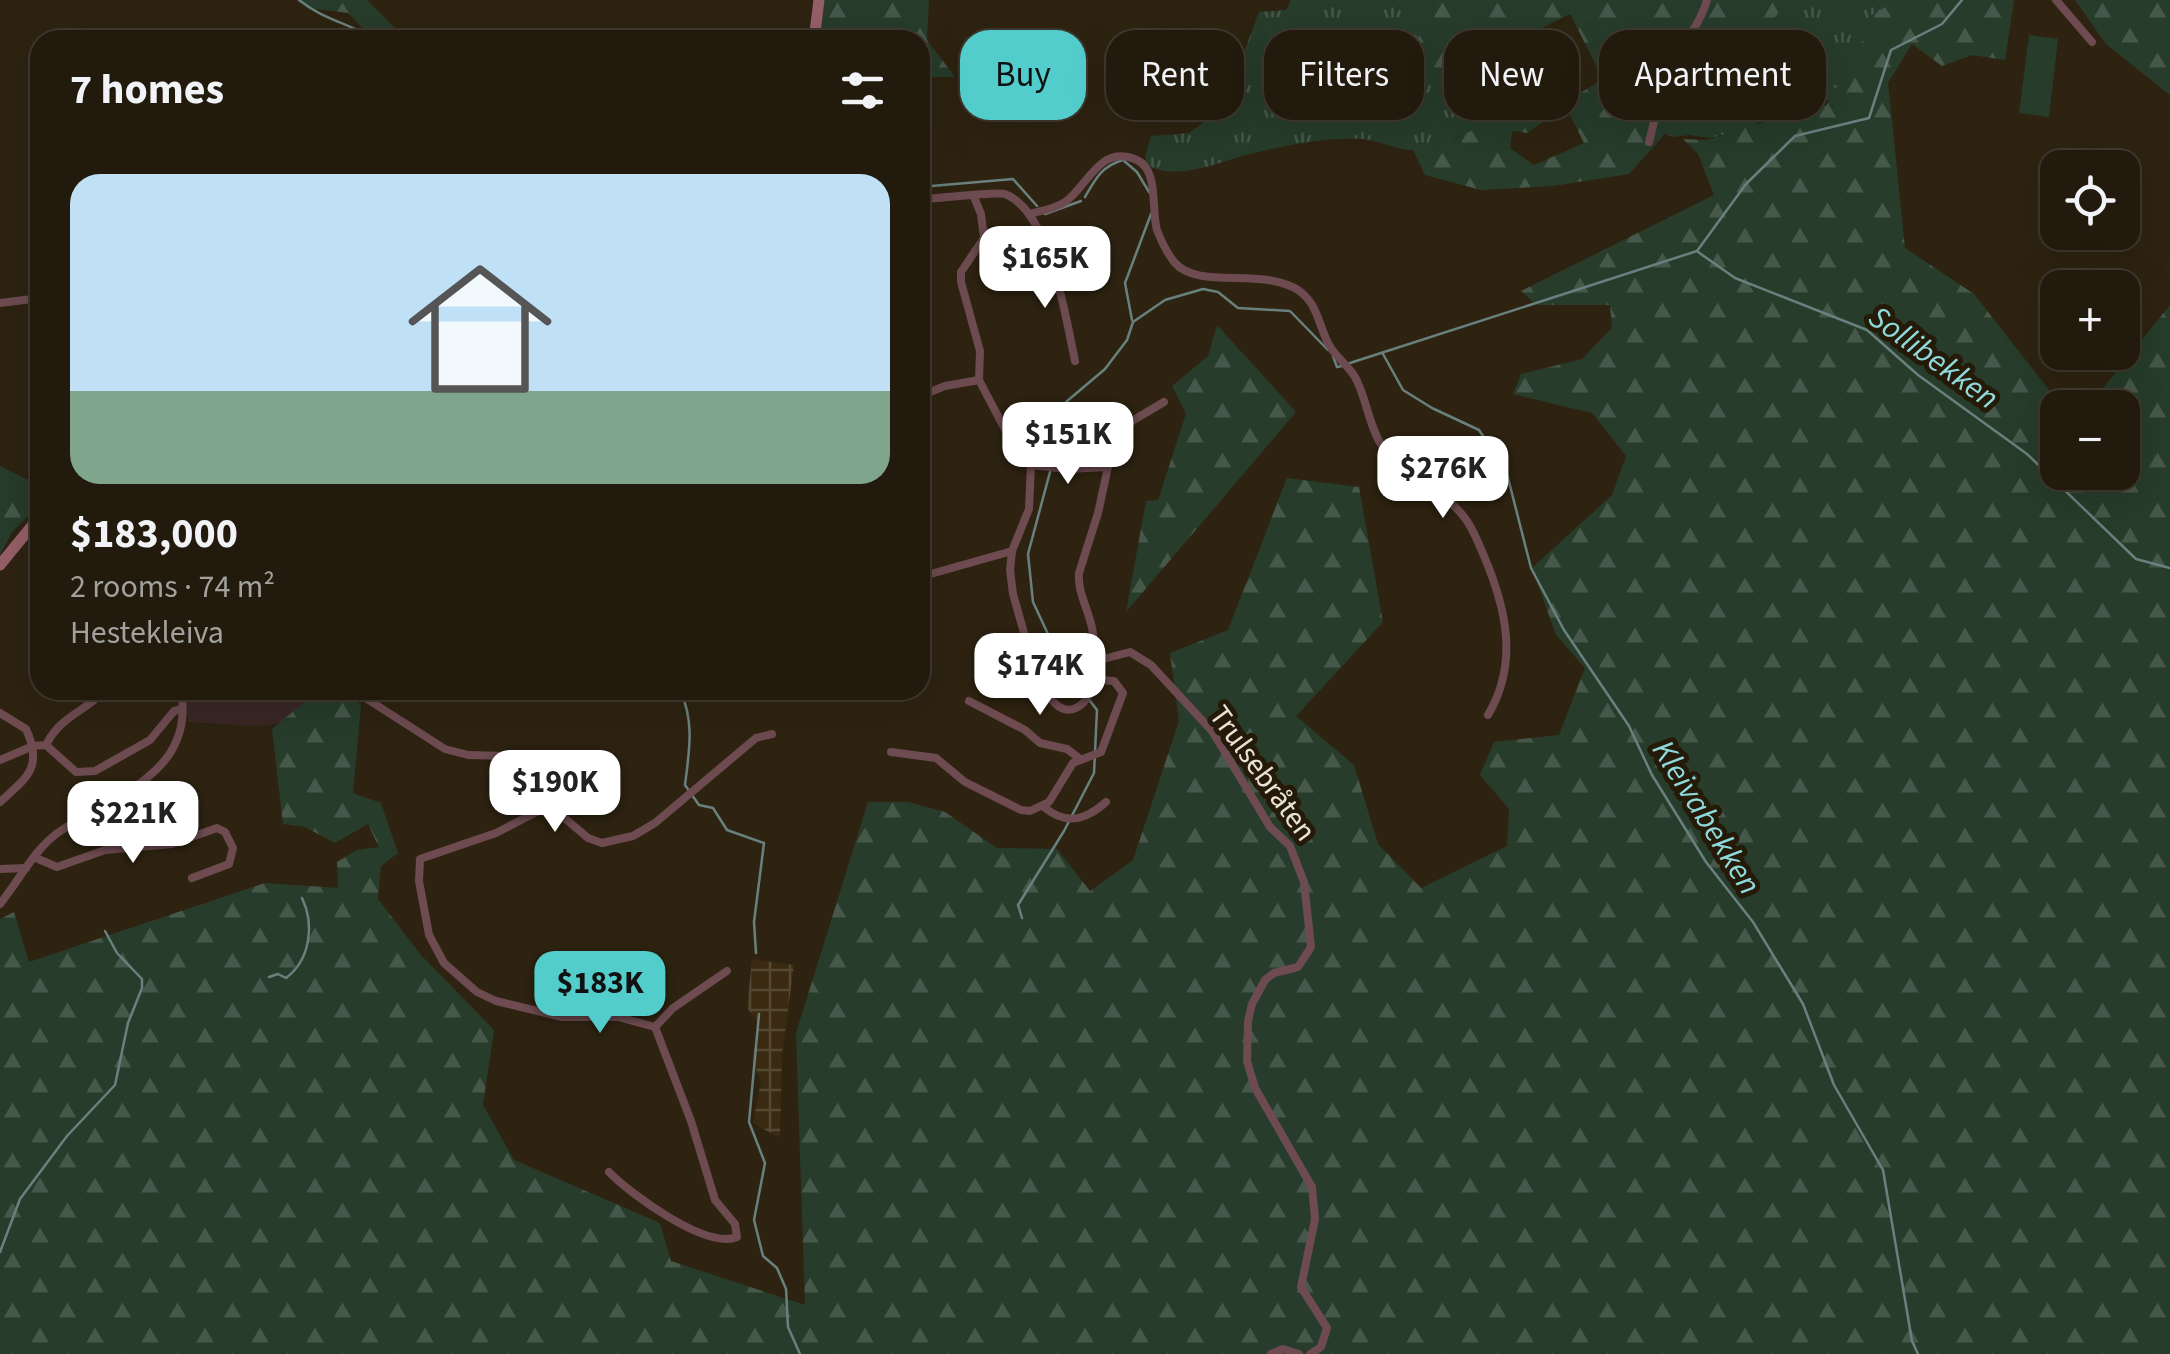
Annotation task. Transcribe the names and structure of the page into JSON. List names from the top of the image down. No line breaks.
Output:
{"streets":{"street":["Trulsebråten"]},"water":["Sollibekken","Kleivabekken"],"page":{"chip":["Buy","Rent","Filters","New","Apartment"],"heading":"7 homes","map_buttons":["+","−"],"list":[{"name":"$183,000","note":"2 rooms · 74 m² · Hestekleiva"}],"price":["$165K","$151K","$276K","$174K","$190K","$221K","$183K"]}}
